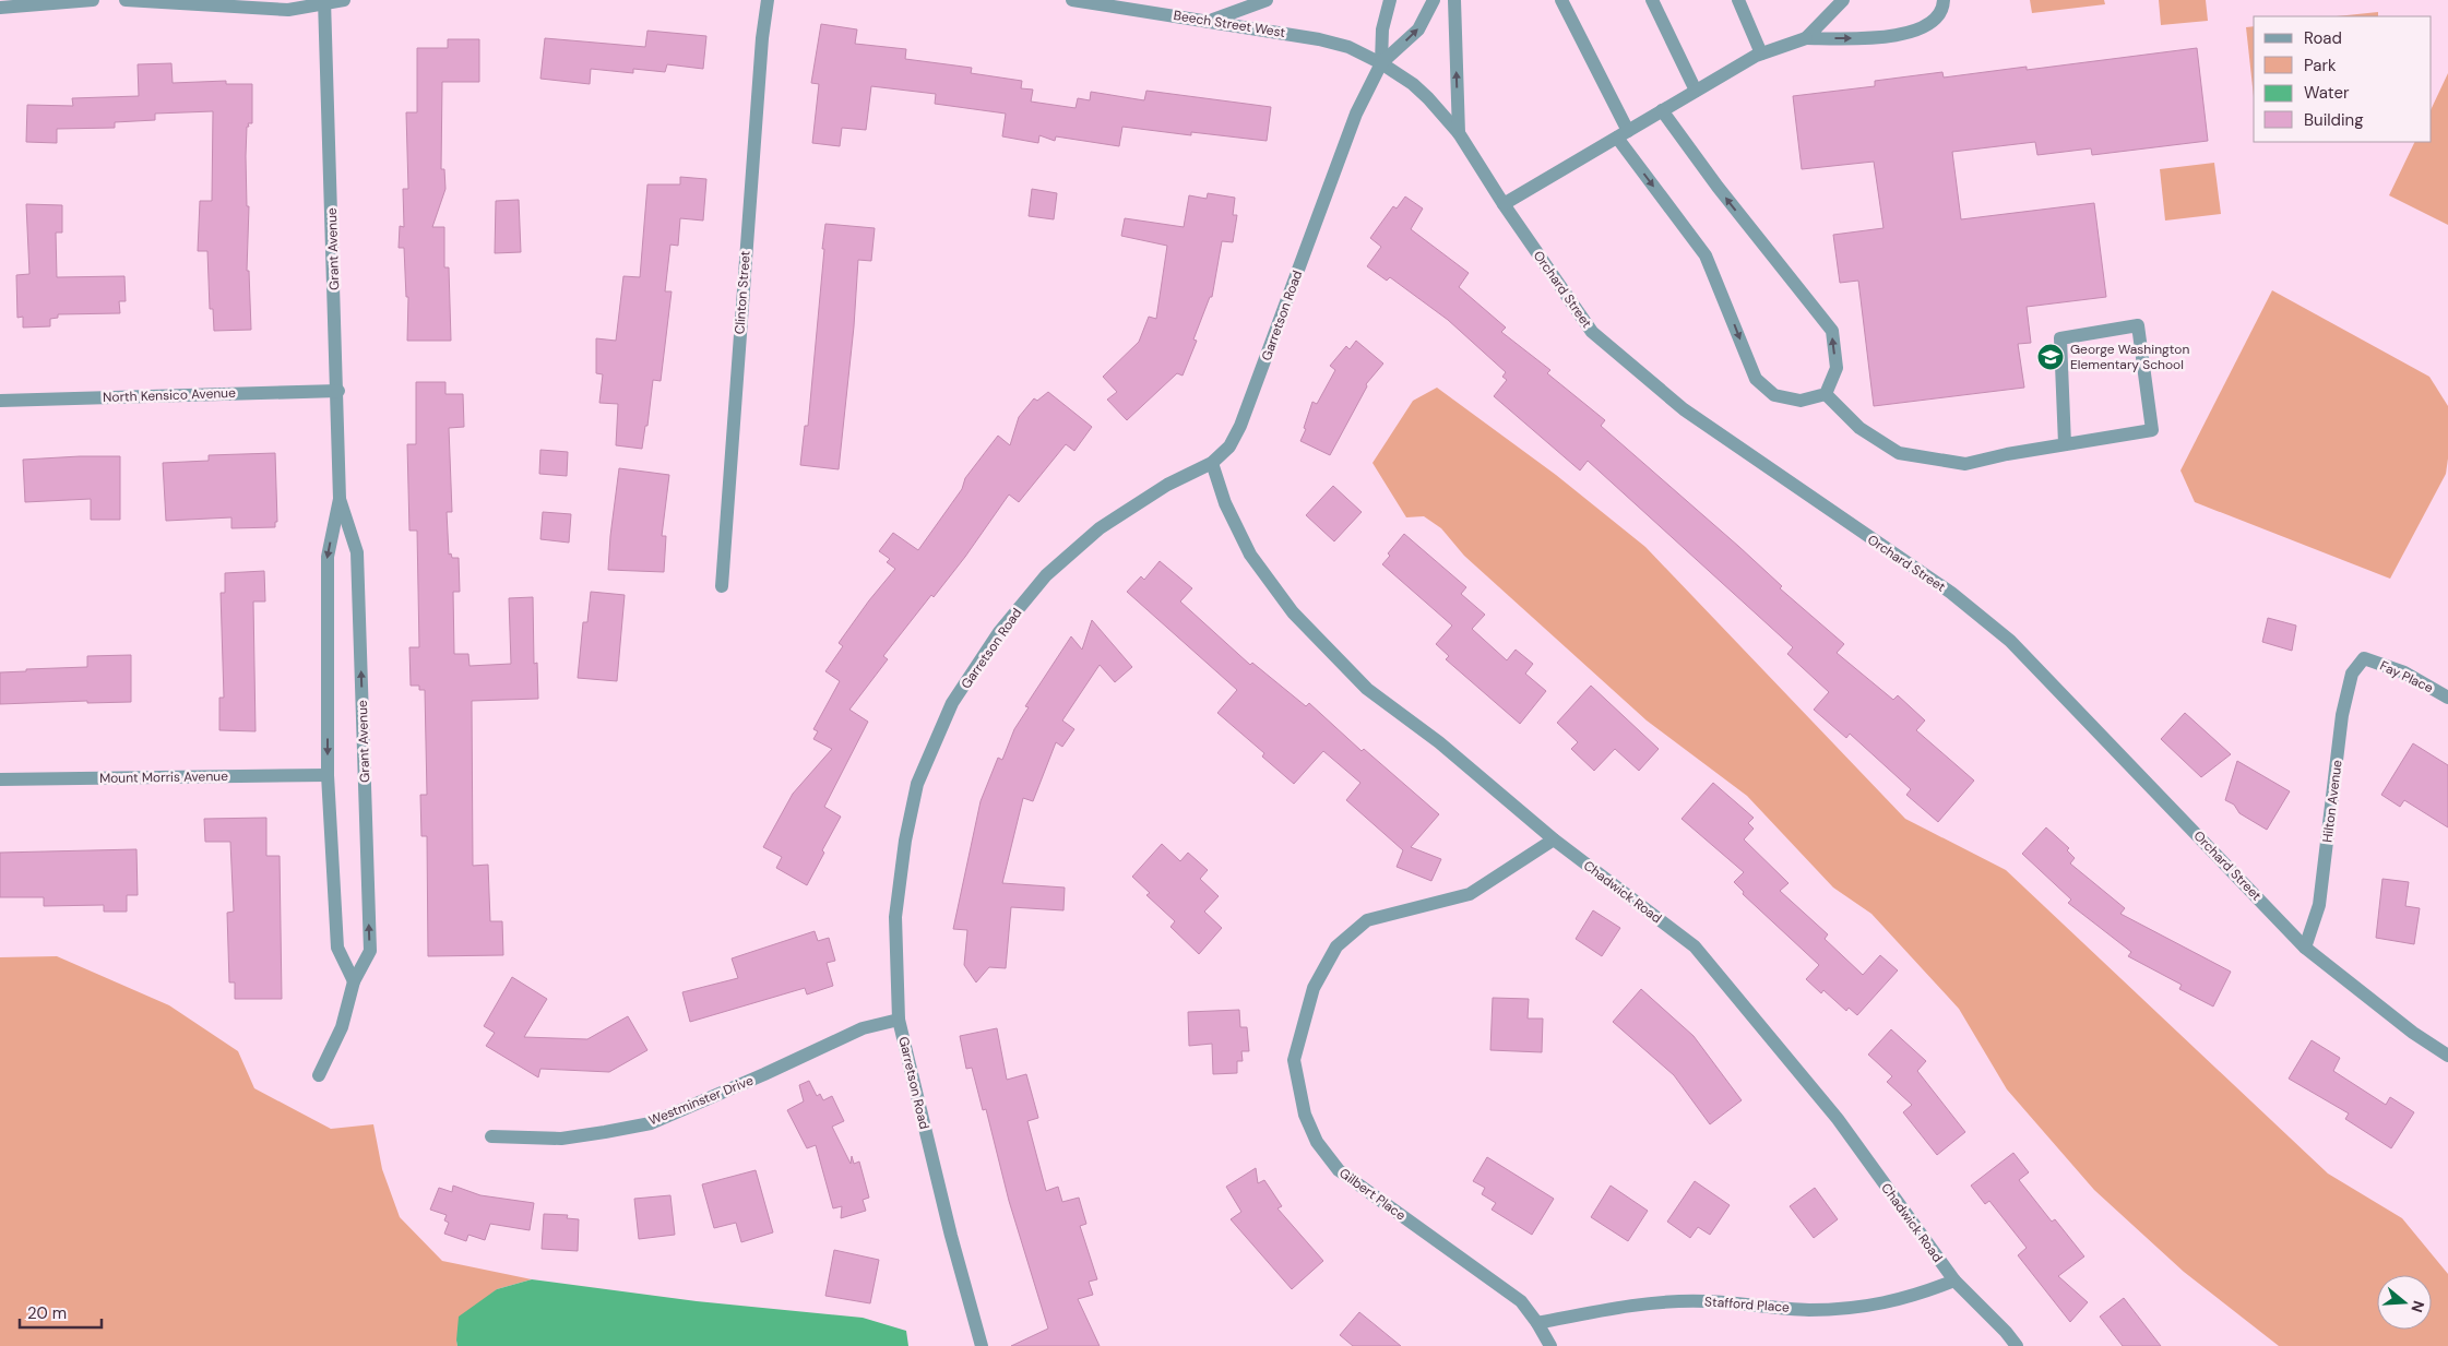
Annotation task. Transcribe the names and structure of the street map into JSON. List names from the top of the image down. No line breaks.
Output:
{"streets":{"street":["Beech Street West","Grant Avenue","Orchard Street","Clinton Street","Garretson Road","North Kensico Avenue","Fay Place","Mount Morris Avenue","Hilton Avenue","Chadwick Road","Westminster Drive","Gilbert Place","Stafford Place"]},"crossings":[["Beech Street West","Orchard Street"],["Beech Street West","Garretson Road"],["Grant Avenue","North Kensico Avenue"],["Grant Avenue","Mount Morris Avenue"],["Orchard Street","Garretson Road"],["Orchard Street","Hilton Avenue"],["Garretson Road","Chadwick Road"],["Garretson Road","Westminster Drive"],["Fay Place","Hilton Avenue"],["Chadwick Road","Gilbert Place"],["Chadwick Road","Stafford Place"],["Gilbert Place","Stafford Place"]],"places":{"school or university":["George Washington Elementary School"]},"legend":["Road","Park","Water","Building"],"scale_bar":"20 m","north":"right"}
